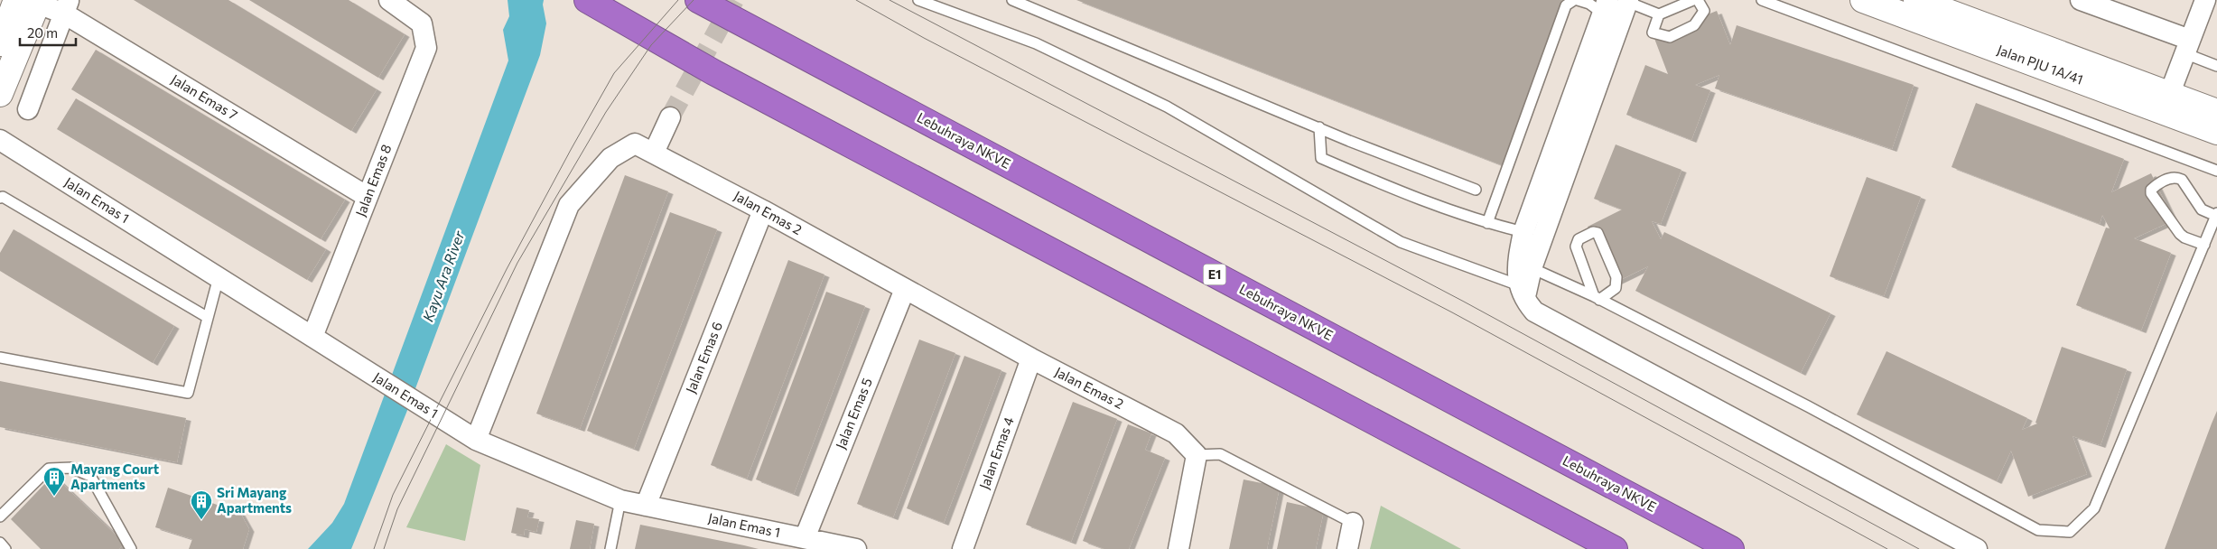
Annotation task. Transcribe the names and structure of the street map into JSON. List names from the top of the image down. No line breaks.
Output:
{"streets":{"highway":["Lebuhraya NKVE","E1"],"street":["Jalan PJU 1A/41","Jalan Emas 7","Jalan Emas 8","Jalan Emas 1","Jalan Emas 2","Jalan Emas 6","Jalan Emas 5","Jalan Emas 4"]},"crossings":[["Jalan Emas 7","Jalan Emas 8"],["Jalan Emas 8","Jalan Emas 1"],["Jalan Emas 1","Jalan Emas 2"],["Jalan Emas 1","Jalan Emas 6"],["Jalan Emas 1","Jalan Emas 5"],["Jalan Emas 2","Jalan Emas 6"],["Jalan Emas 2","Jalan Emas 5"],["Jalan Emas 2","Jalan Emas 4"]],"water":["Kayu Ara River"],"places":{"building":["Mayang Court Apartments","Sri Mayang Apartments"]},"scale_bar":"20 m"}
